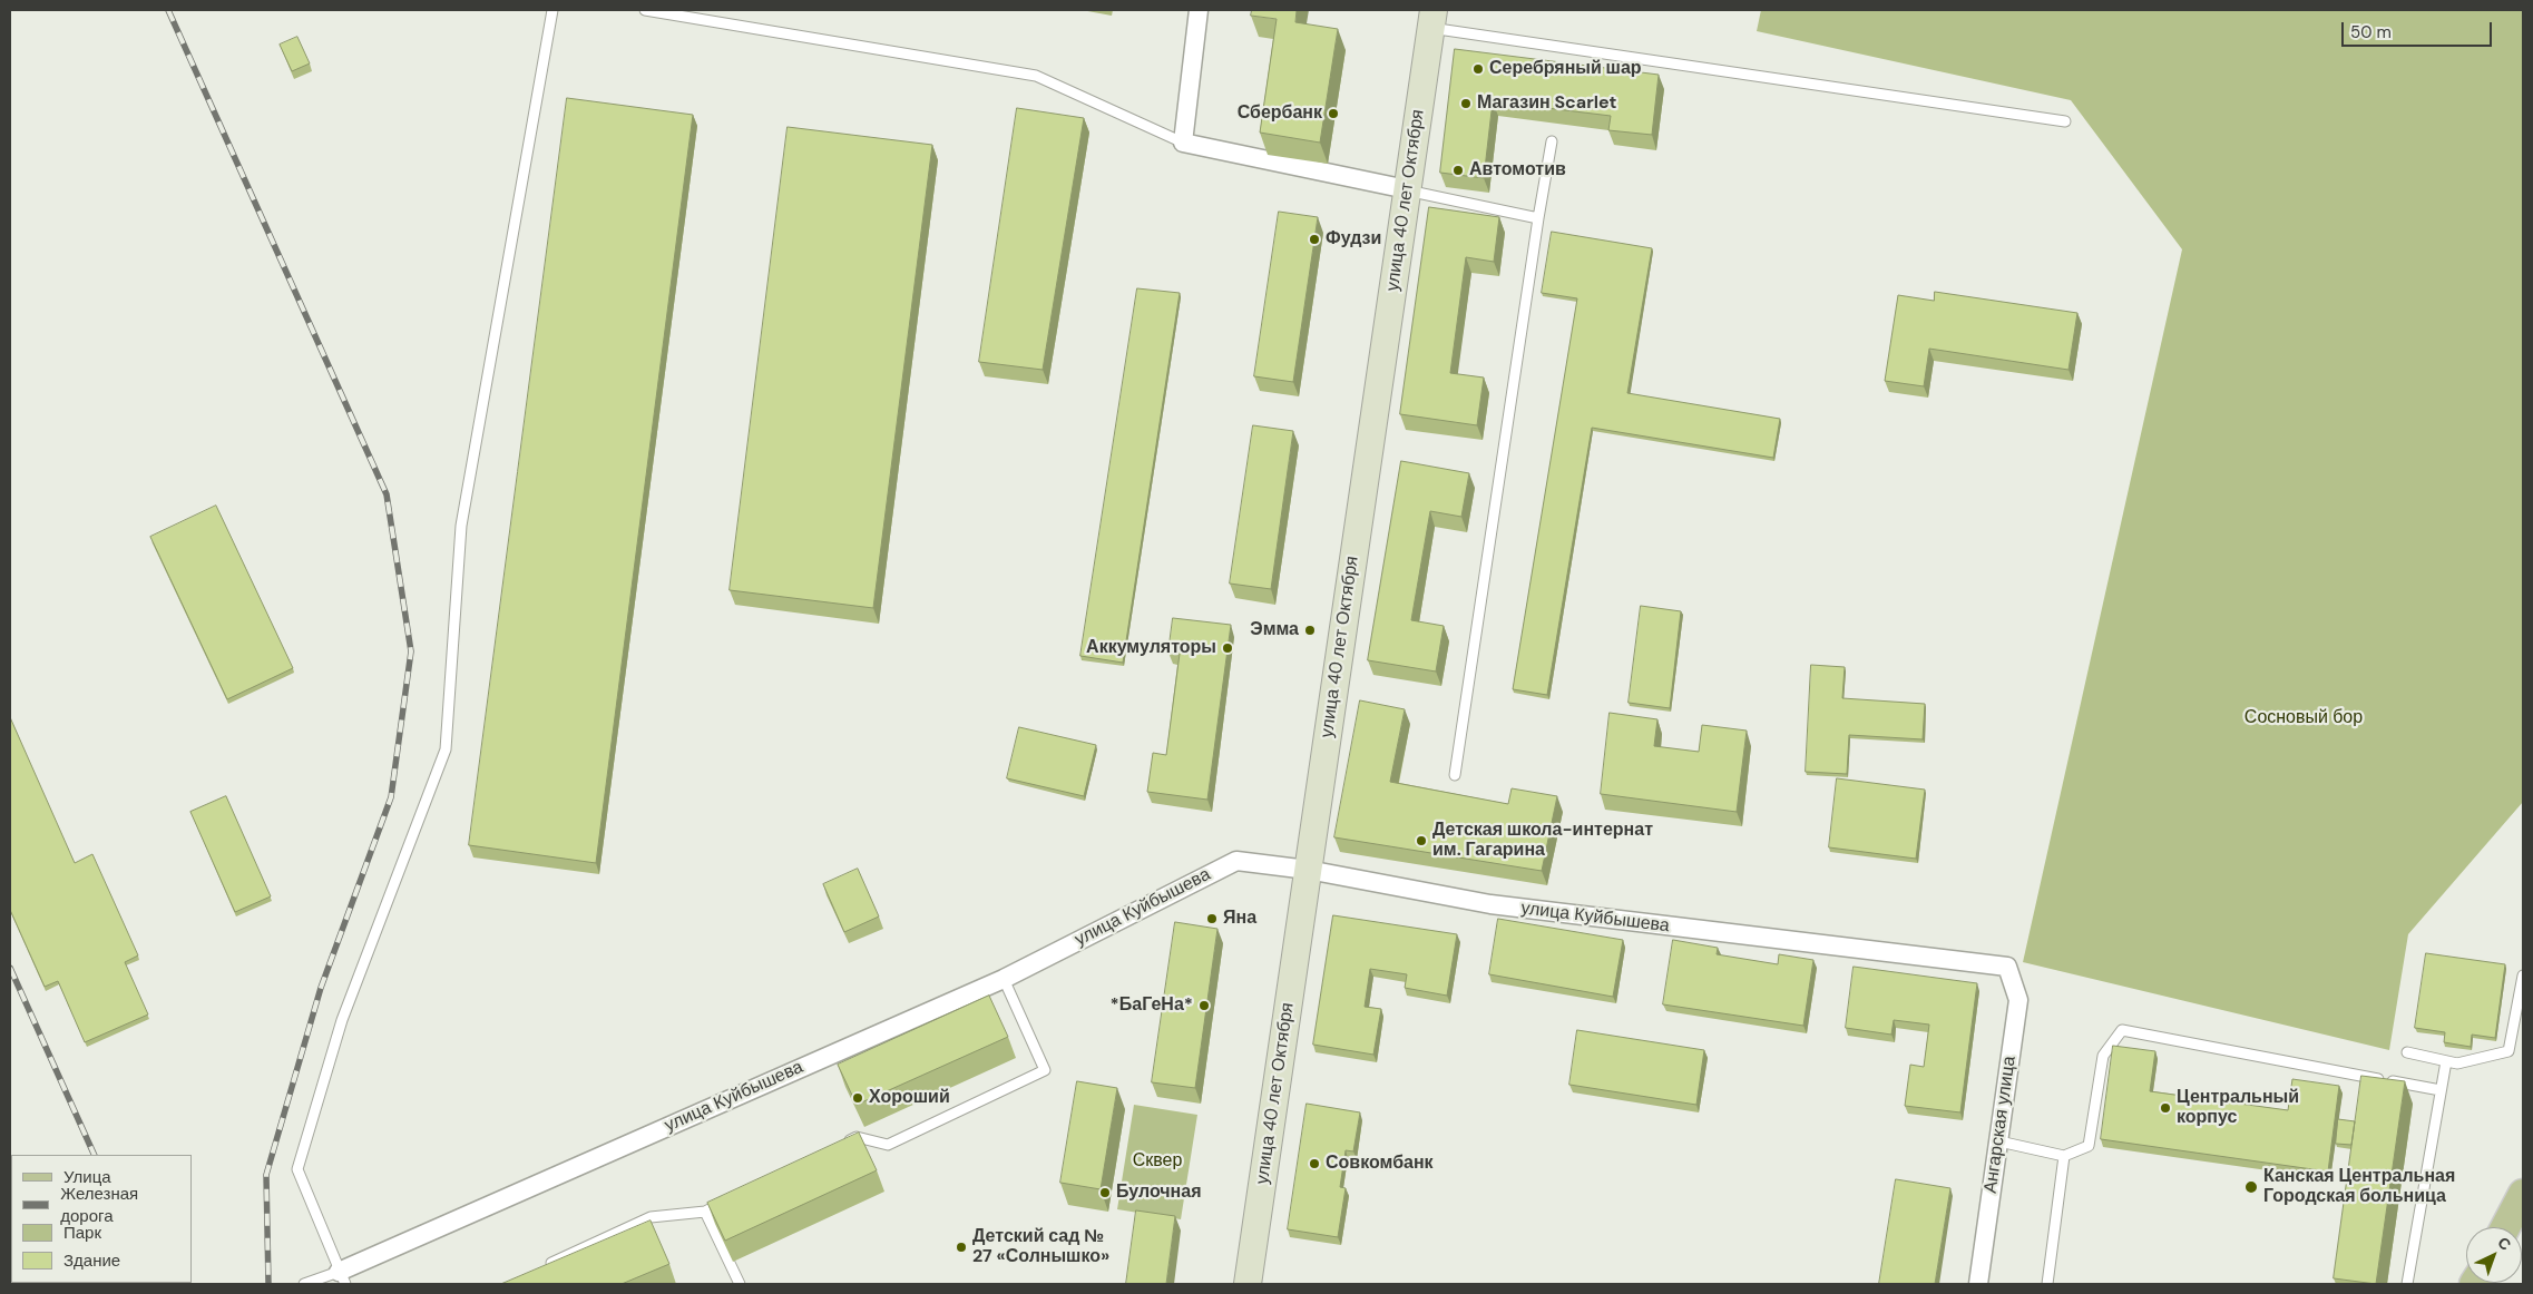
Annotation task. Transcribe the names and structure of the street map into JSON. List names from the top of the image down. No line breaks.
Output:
{"streets":{"main road":["улица 40 лет Октября"],"street":["улица Куйбышева","Ангарская улица"]},"crossings":[["улица 40 лет Октября","улица Куйбышева"],["улица Куйбышева","Ангарская улица"]],"parks":["Сосновый бор","Сквер"],"places":["Серебряный шар","Магазин Scarlet","Сбербанк","Автомотив","Фудзи","Эмма","Аккумуляторы","Детская школа-интернат им. Гагарина","Яна","*БаГеНа*","Хороший","Центральный корпус","Совкомбанк","Канская Центральная Городская больница","Булочная","Детский сад № 27 «Солнышко»"],"legend":["Улица","Железная дорога","Парк","Здание"],"scale_bar":"50 m","north":"top right"}
